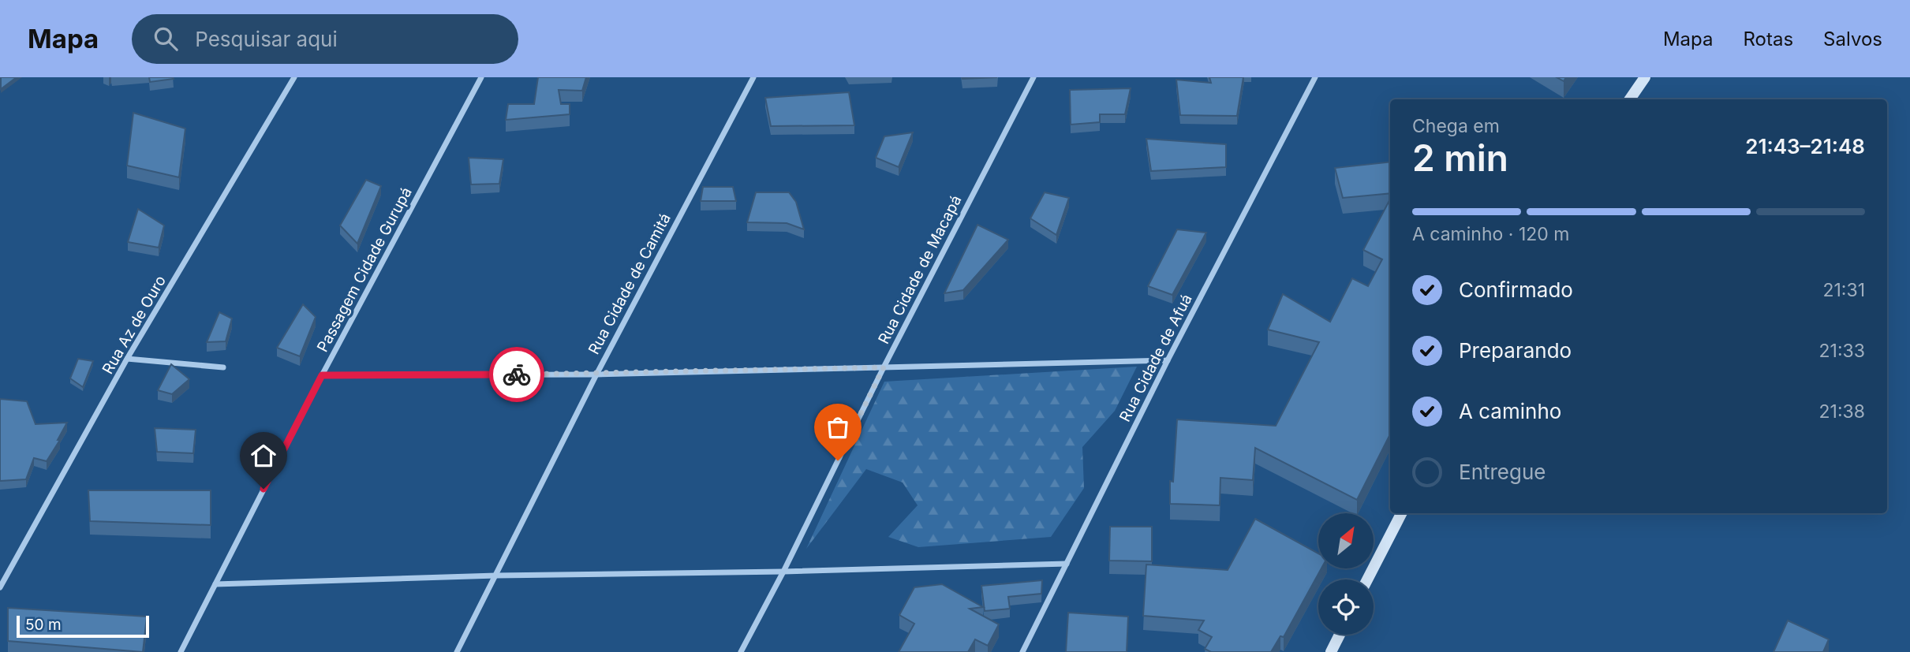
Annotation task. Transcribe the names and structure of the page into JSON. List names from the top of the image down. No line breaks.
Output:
{"streets":{"street":["Passagem Cidade Gurupá","Rua Cidade de Macapá","Rua Cidade de Camitá","Rua Az de Ouro","Rua Cidade de Afuá"]},"scale_bar":"50 m","north":"top right","page":{"header":"Mapa","search":"Pesquisar aqui","nav":["Mapa","Rotas","Salvos"],"heading":["2 min","Chega em","21:43–21:48"],"bar":"A caminho · 120 m","list":[["Confirmado","21:31"],["Preparando","21:33"],["A caminho","21:38"],"Entregue"],"scale":"50 m"}}
